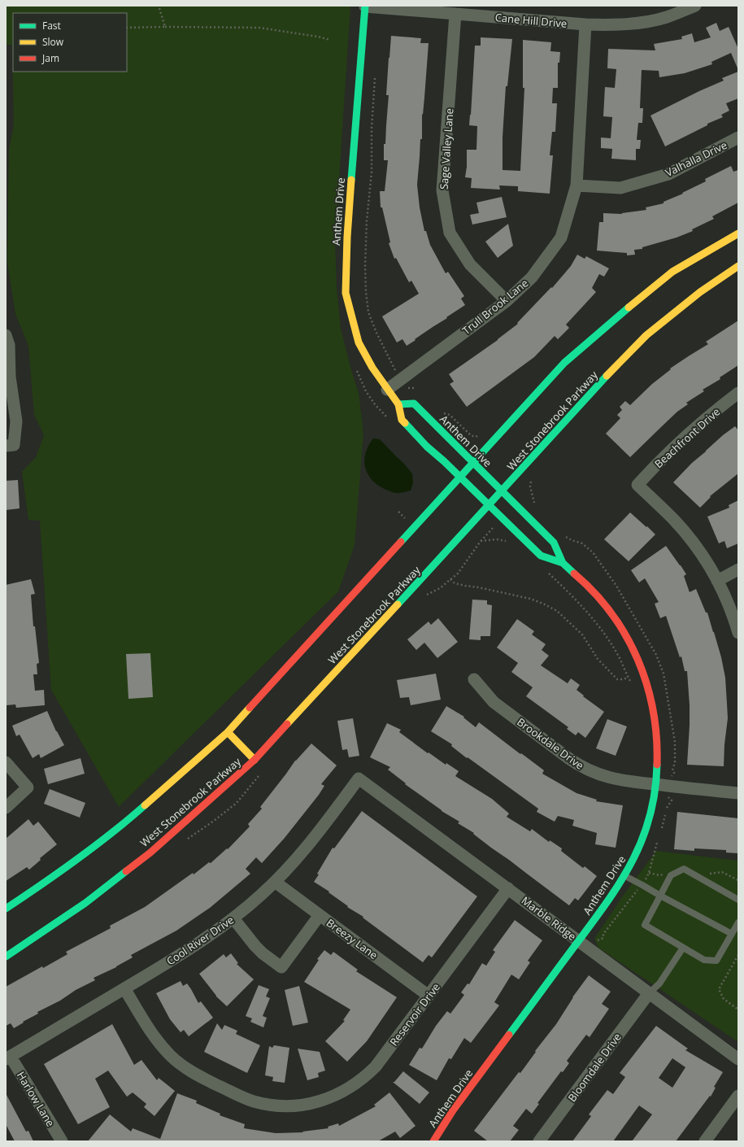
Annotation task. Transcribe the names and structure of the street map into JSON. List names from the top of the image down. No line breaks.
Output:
{"streets":{"street":["Cane Hill Drive","Sage Valley Lane","Valhalla Drive","Anthem Drive","Trull Brook Lane","West Stonebrook Parkway","Beachfront Drive","Brookdale Drive","Marble Ridge","Breezy Lane","Cool River Drive","Reservoir Drive","Bloomdale Drive","Harlow Lane"]},"crossings":[["Cane Hill Drive","Sage Valley Lane"],["Cane Hill Drive","Anthem Drive"],["Cane Hill Drive","Trull Brook Lane"],["Sage Valley Lane","Trull Brook Lane"],["Valhalla Drive","Trull Brook Lane"],["Anthem Drive","Trull Brook Lane"],["Anthem Drive","West Stonebrook Parkway"],["Anthem Drive","Brookdale Drive"],["Anthem Drive","Marble Ridge"],["Marble Ridge","Cool River Drive"],["Marble Ridge","Reservoir Drive"],["Marble Ridge","Bloomdale Drive"],["Breezy Lane","Cool River Drive"],["Breezy Lane","Reservoir Drive"],["Cool River Drive","Reservoir Drive"],["Cool River Drive","Harlow Lane"]],"legend":["Fast","Slow","Jam"]}
